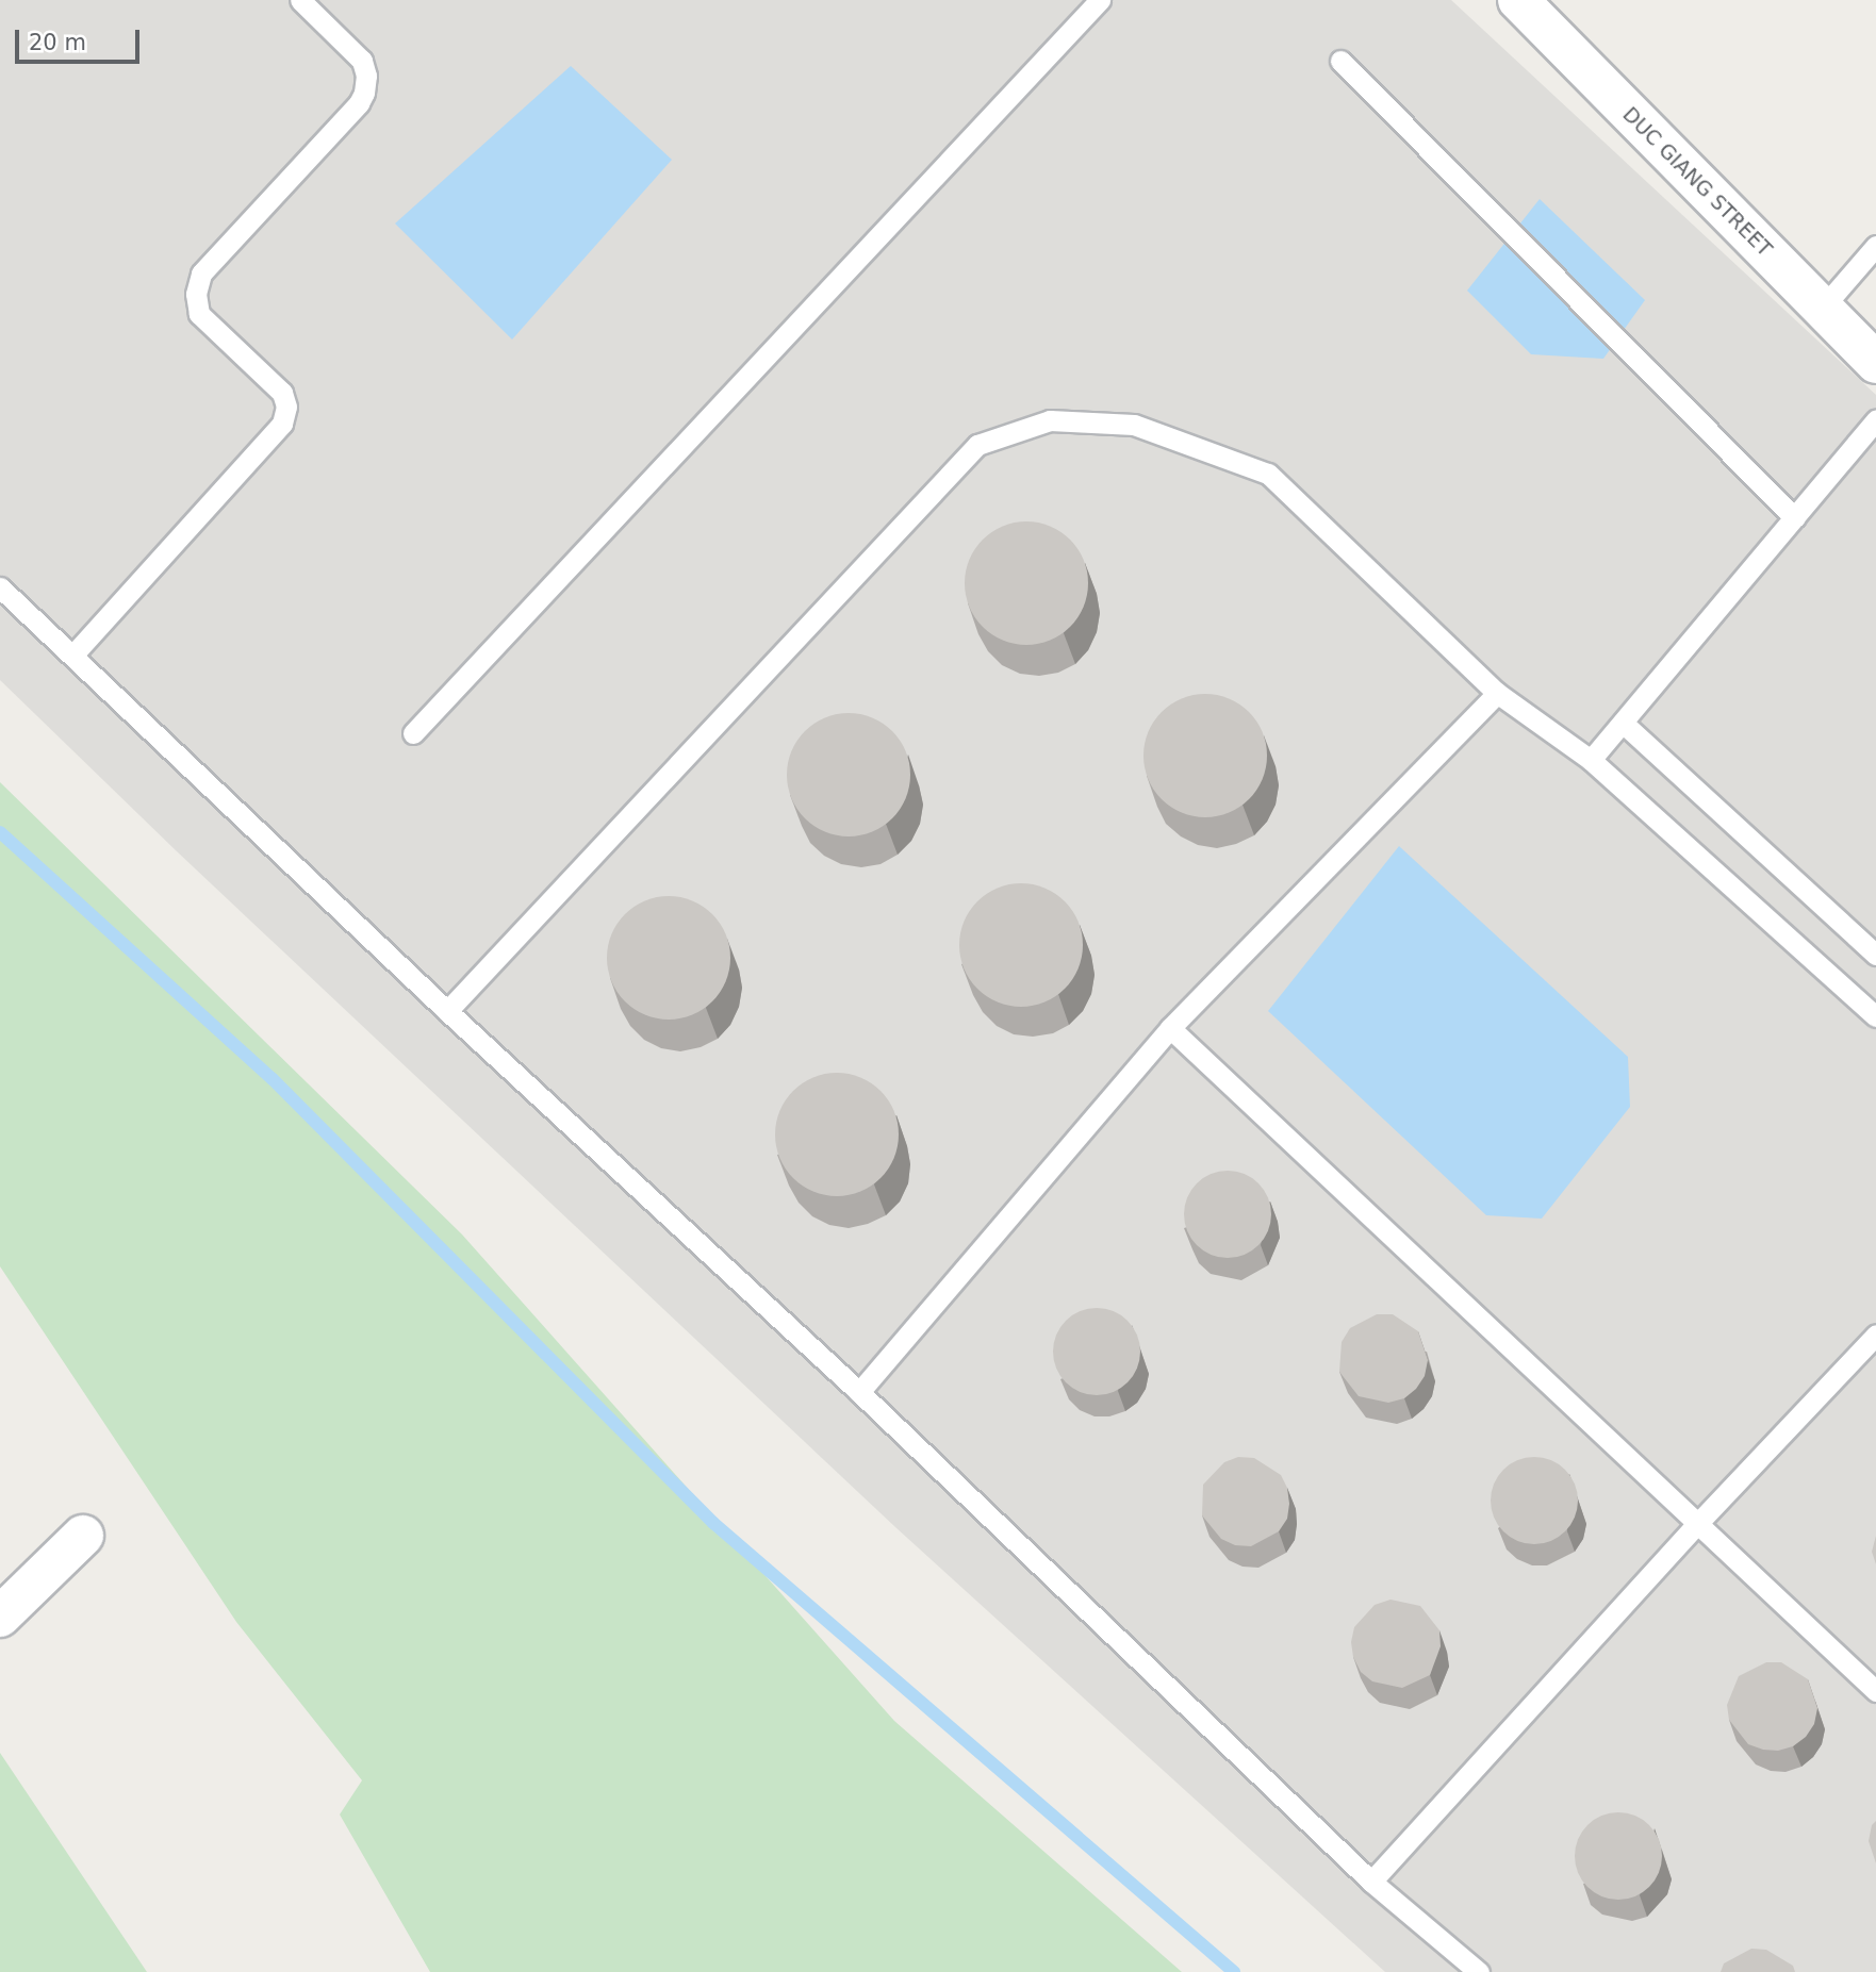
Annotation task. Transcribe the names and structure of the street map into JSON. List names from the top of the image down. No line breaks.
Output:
{"streets":{"street":["DUC GIANG STREET"]},"scale_bar":"20 m"}
